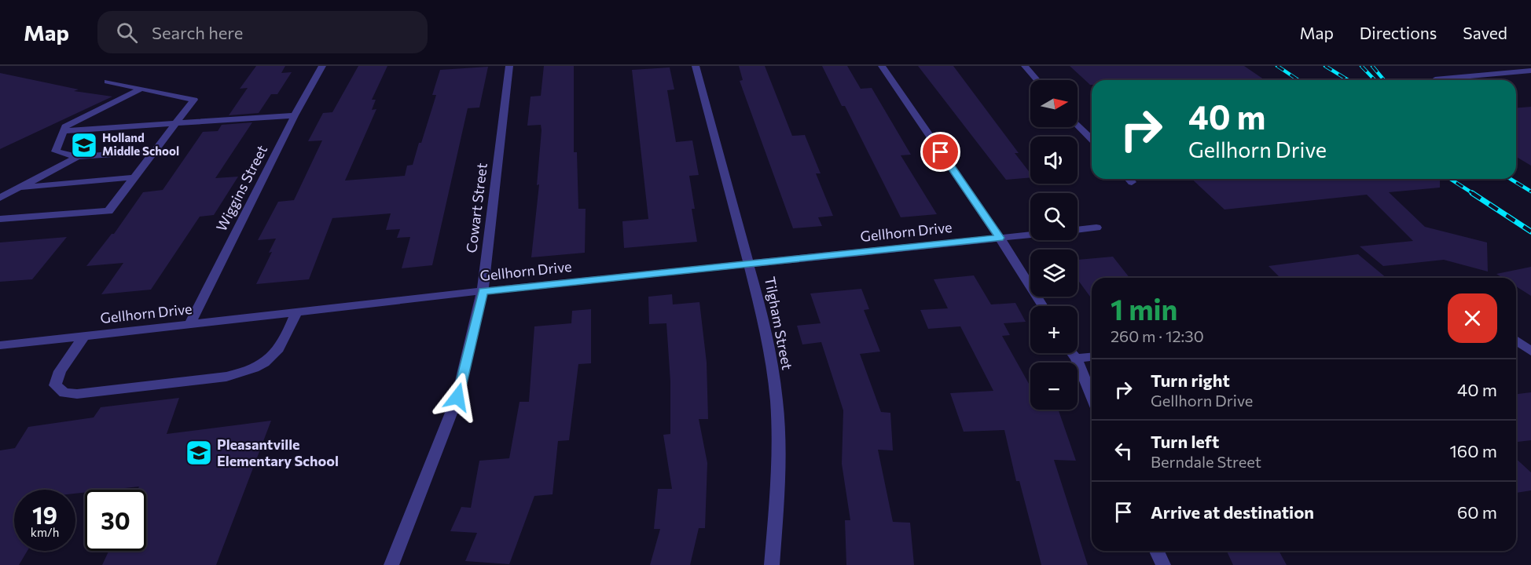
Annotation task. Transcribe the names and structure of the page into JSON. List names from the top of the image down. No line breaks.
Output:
{"streets":{"street":["Wiggins Street","Cowart Street","Gellhorn Drive","Tilgham Street"]},"crossings":[["Wiggins Street","Gellhorn Drive"],["Cowart Street","Gellhorn Drive"],["Gellhorn Drive","Tilgham Street"]],"places":{"school or university":["Holland Middle School","Pleasantville Elementary School"]},"north":"right","page":{"header":"Map","search":"Search here","nav":["Map","Directions","Saved"],"map_buttons":["+","−"],"turn":["40 m","Gellhorn Drive"],"heading":["1 min","260 m · 12:30"],"list":[{"name":"Turn right","note":"Gellhorn Drive","value":"40 m"},{"name":"Turn left","note":"Berndale Street","value":"160 m"},{"name":"Arrive at destination","value":"60 m"}],"speed":"19 km/h","limit":"30"}}
